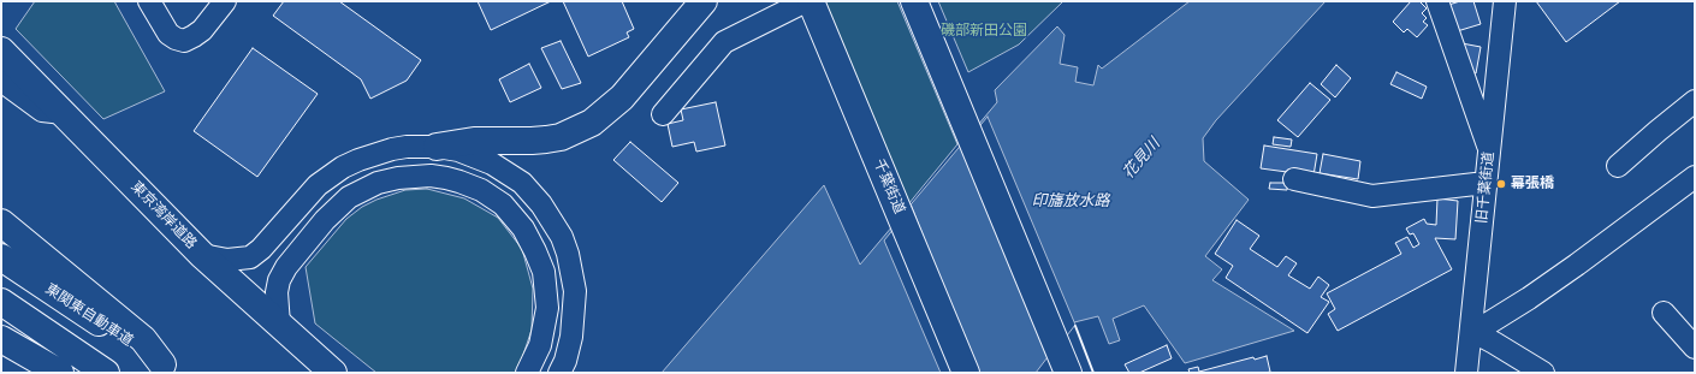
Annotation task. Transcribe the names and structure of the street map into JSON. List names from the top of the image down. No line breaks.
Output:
{"streets":{"highway":["千葉街道","東京湾岸道路","東関東自動車道"],"street":["旧千葉街道"]},"water":["花見川","印旛放水路"],"parks":["磯部新田公園"],"places":["幕張橋"]}
